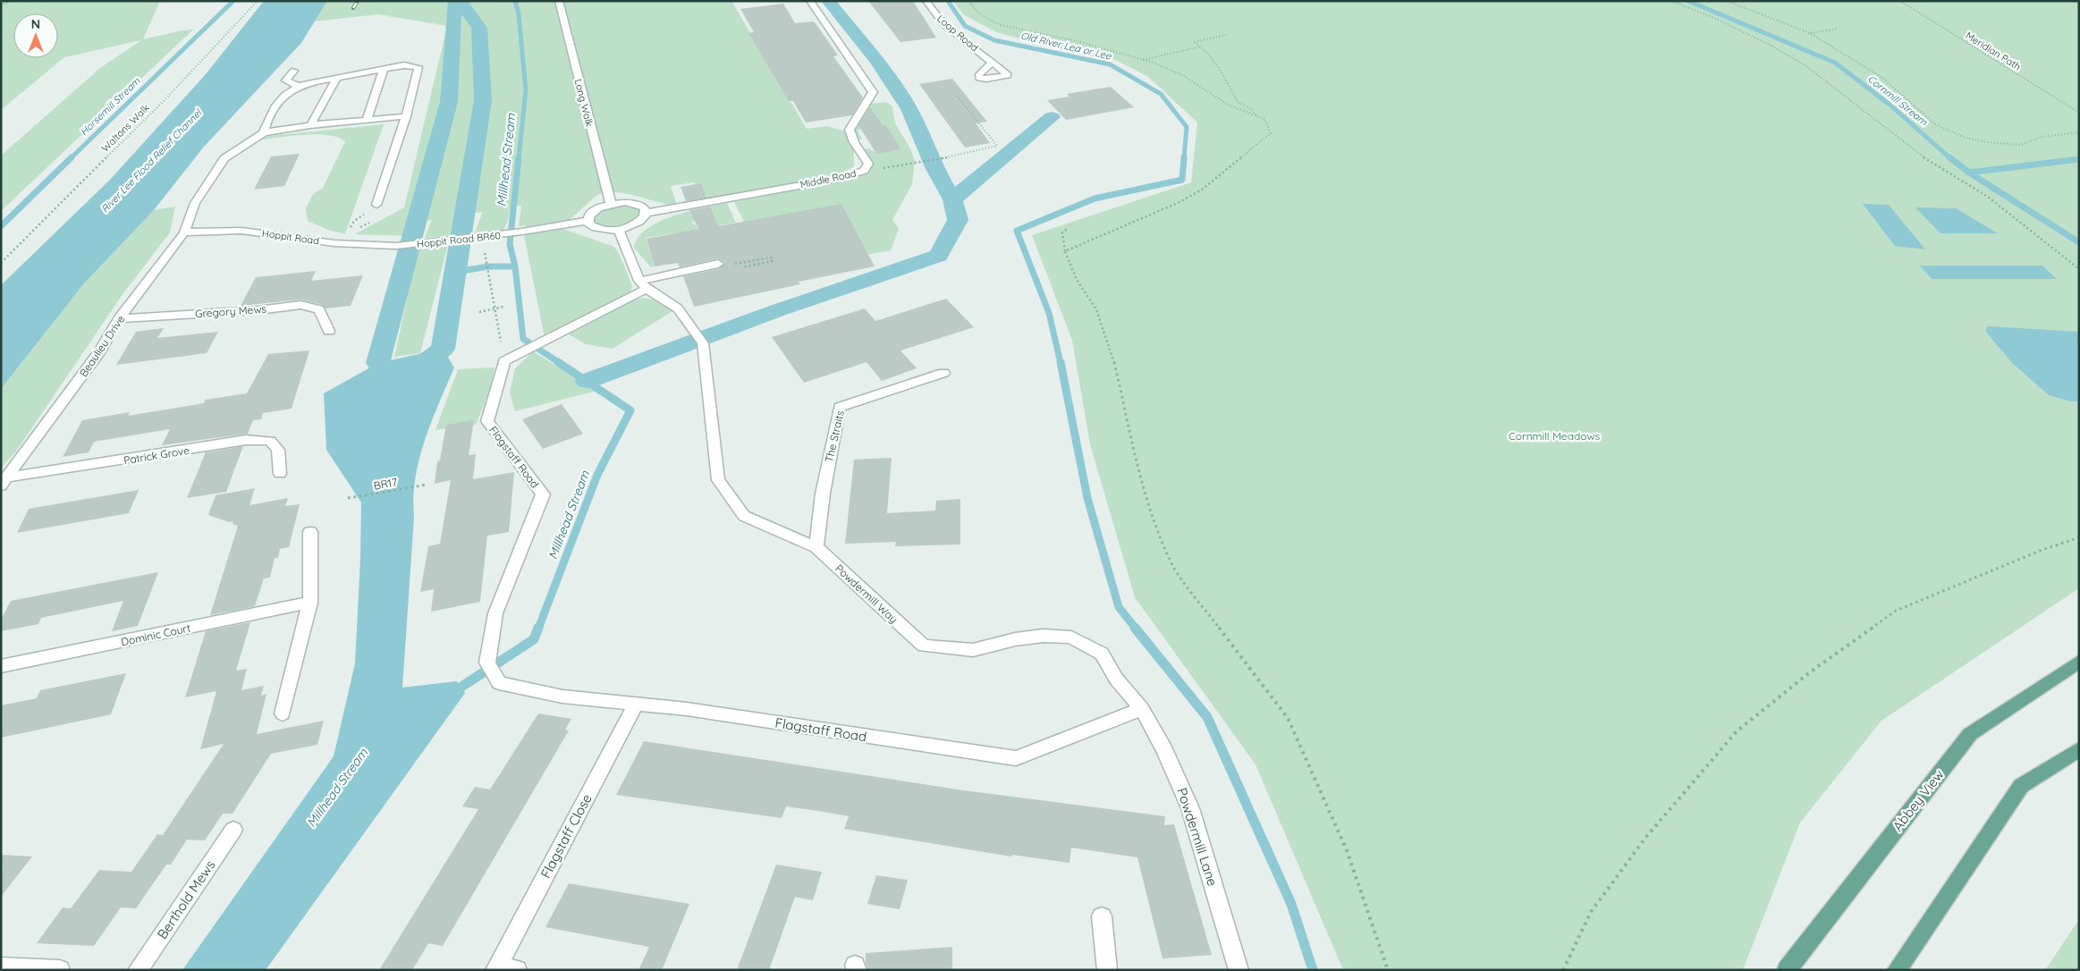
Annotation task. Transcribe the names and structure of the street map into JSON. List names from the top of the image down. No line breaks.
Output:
{"streets":{"main road":["Abbey View"],"street":["Loop Road","Long Walk","Middle Road","Hoppit Road","Hoppit Road BR60","Gregory Mews","Beaulieu Drive","The Straits","Patrick Grove","Flagstaff Road","Powdermill Way","Dominic Court","Flagstaff Close","Powdermill Lane","Berthold Mews"],"path":["Meridian Path","Waltons Walk","BR17"]},"crossings":[["Hoppit Road","Hoppit Road BR60"],["Hoppit Road","Beaulieu Drive"],["Gregory Mews","Beaulieu Drive"],["Beaulieu Drive","Patrick Grove"],["The Straits","Powdermill Way"],["Flagstaff Road","Powdermill Way"],["Flagstaff Road","Flagstaff Close"],["Flagstaff Road","Powdermill Lane"],["Powdermill Way","Powdermill Lane"]],"water":["Old River Lea or Lee","Cornmill Stream","Horsemill Stream","Millhead Stream","River Lee Flood Relief Channel"],"parks":["Cornmill Meadows"],"north":"top"}
